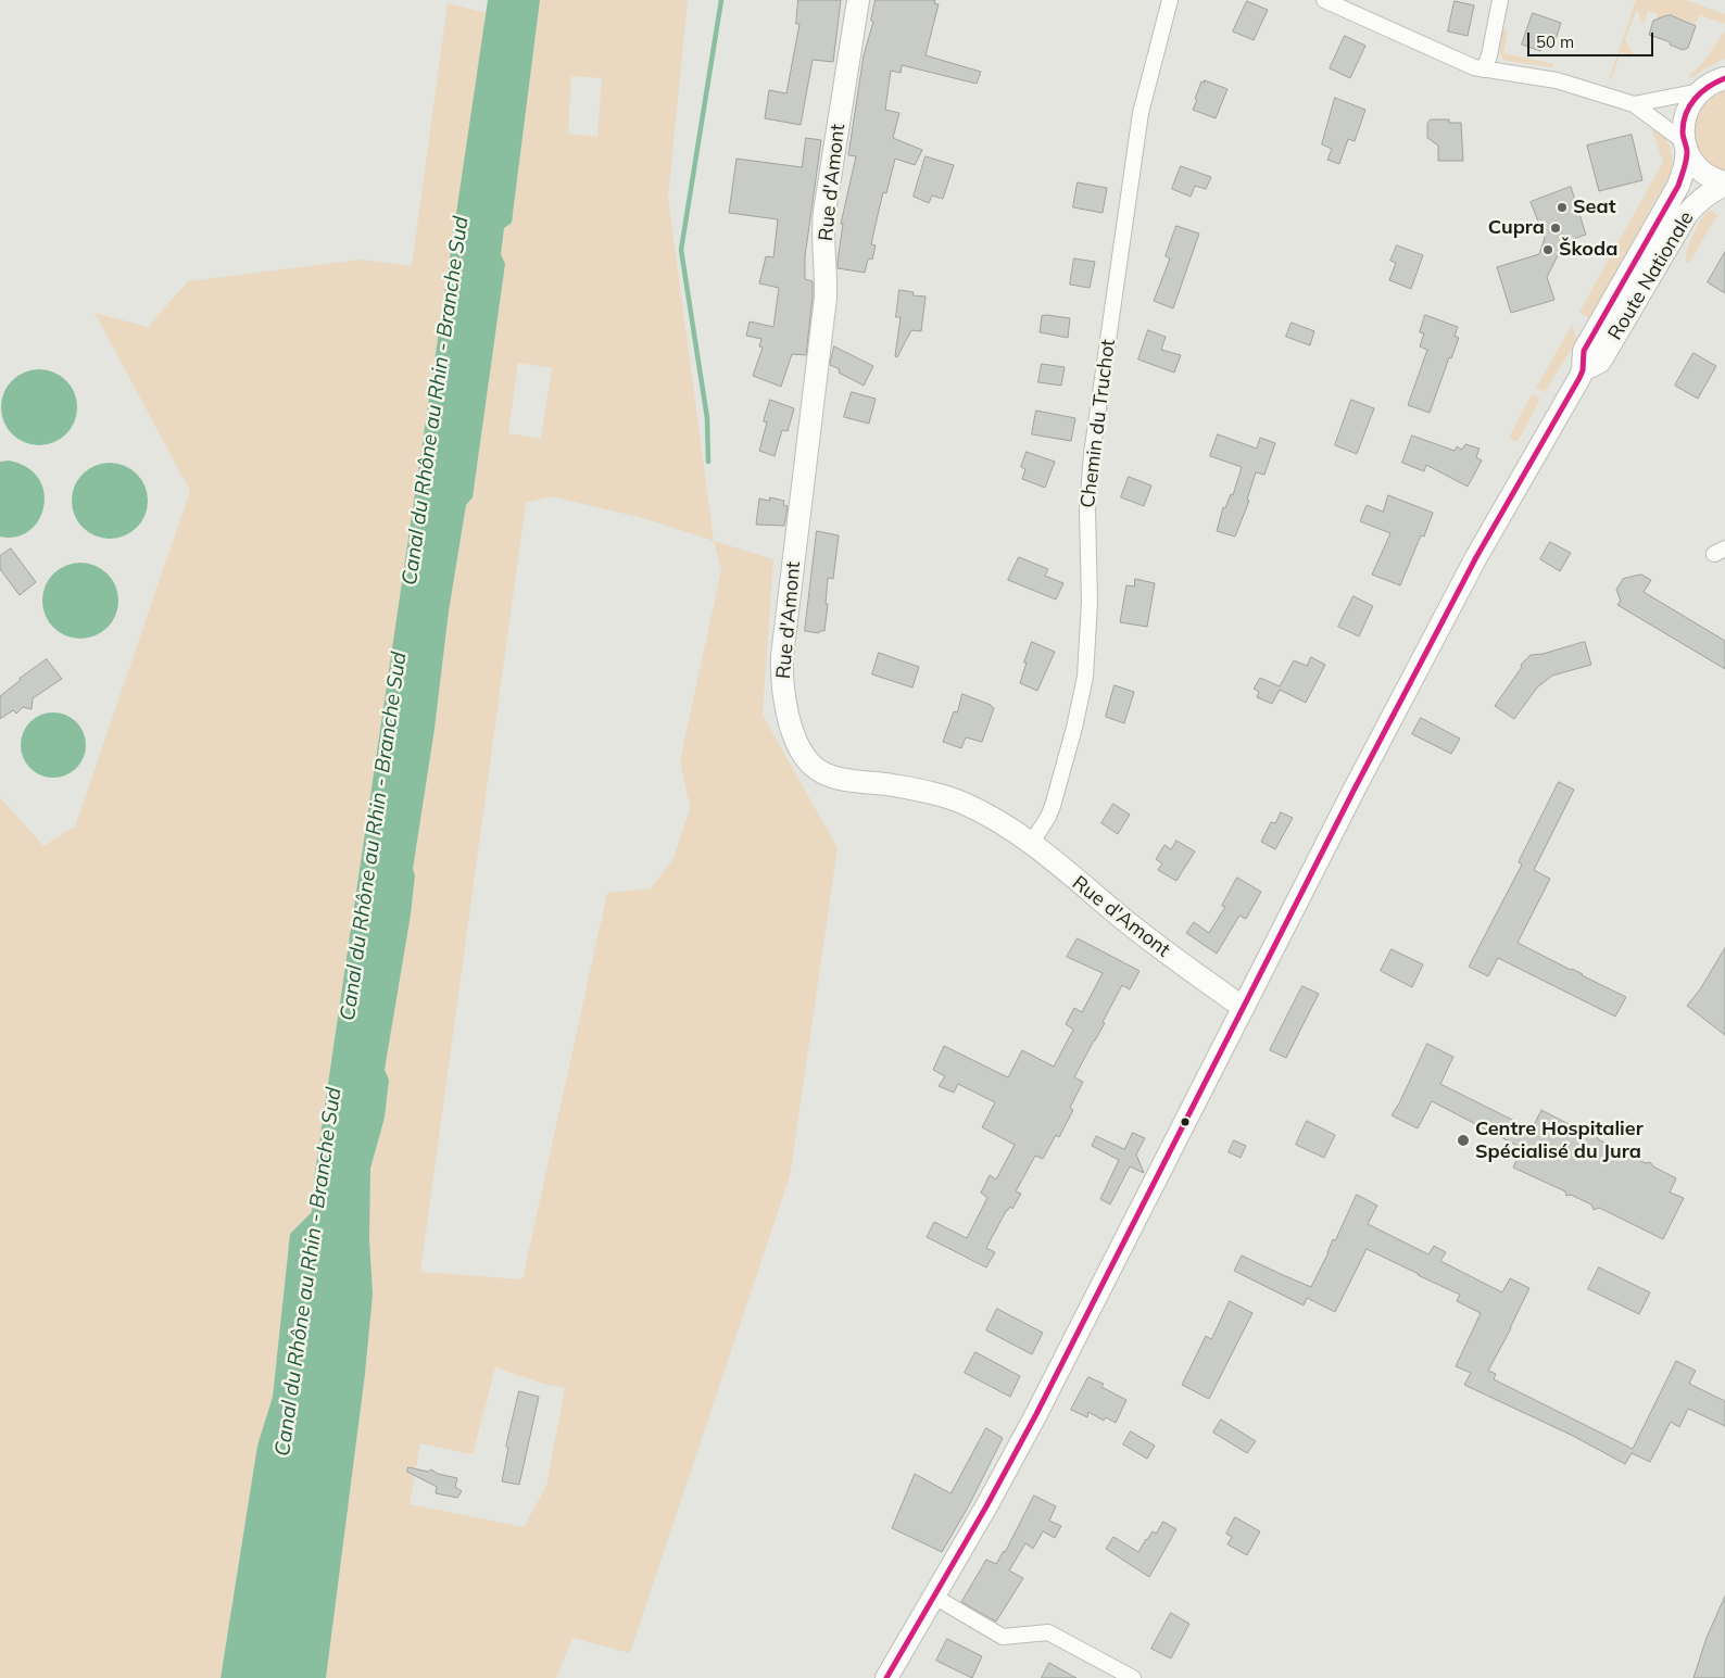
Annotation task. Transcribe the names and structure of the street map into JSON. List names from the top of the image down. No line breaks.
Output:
{"streets":{"main road":["Rue d'Amont","Route Nationale"],"street":["Chemin du Truchot"]},"crossings":[["Rue d'Amont","Route Nationale"],["Rue d'Amont","Chemin du Truchot"]],"water":["Canal du Rhône au Rhin - Branche Sud"],"places":["Seat","Cupra","Škoda","Centre Hospitalier Spécialisé du Jura"],"scale_bar":"50 m"}
